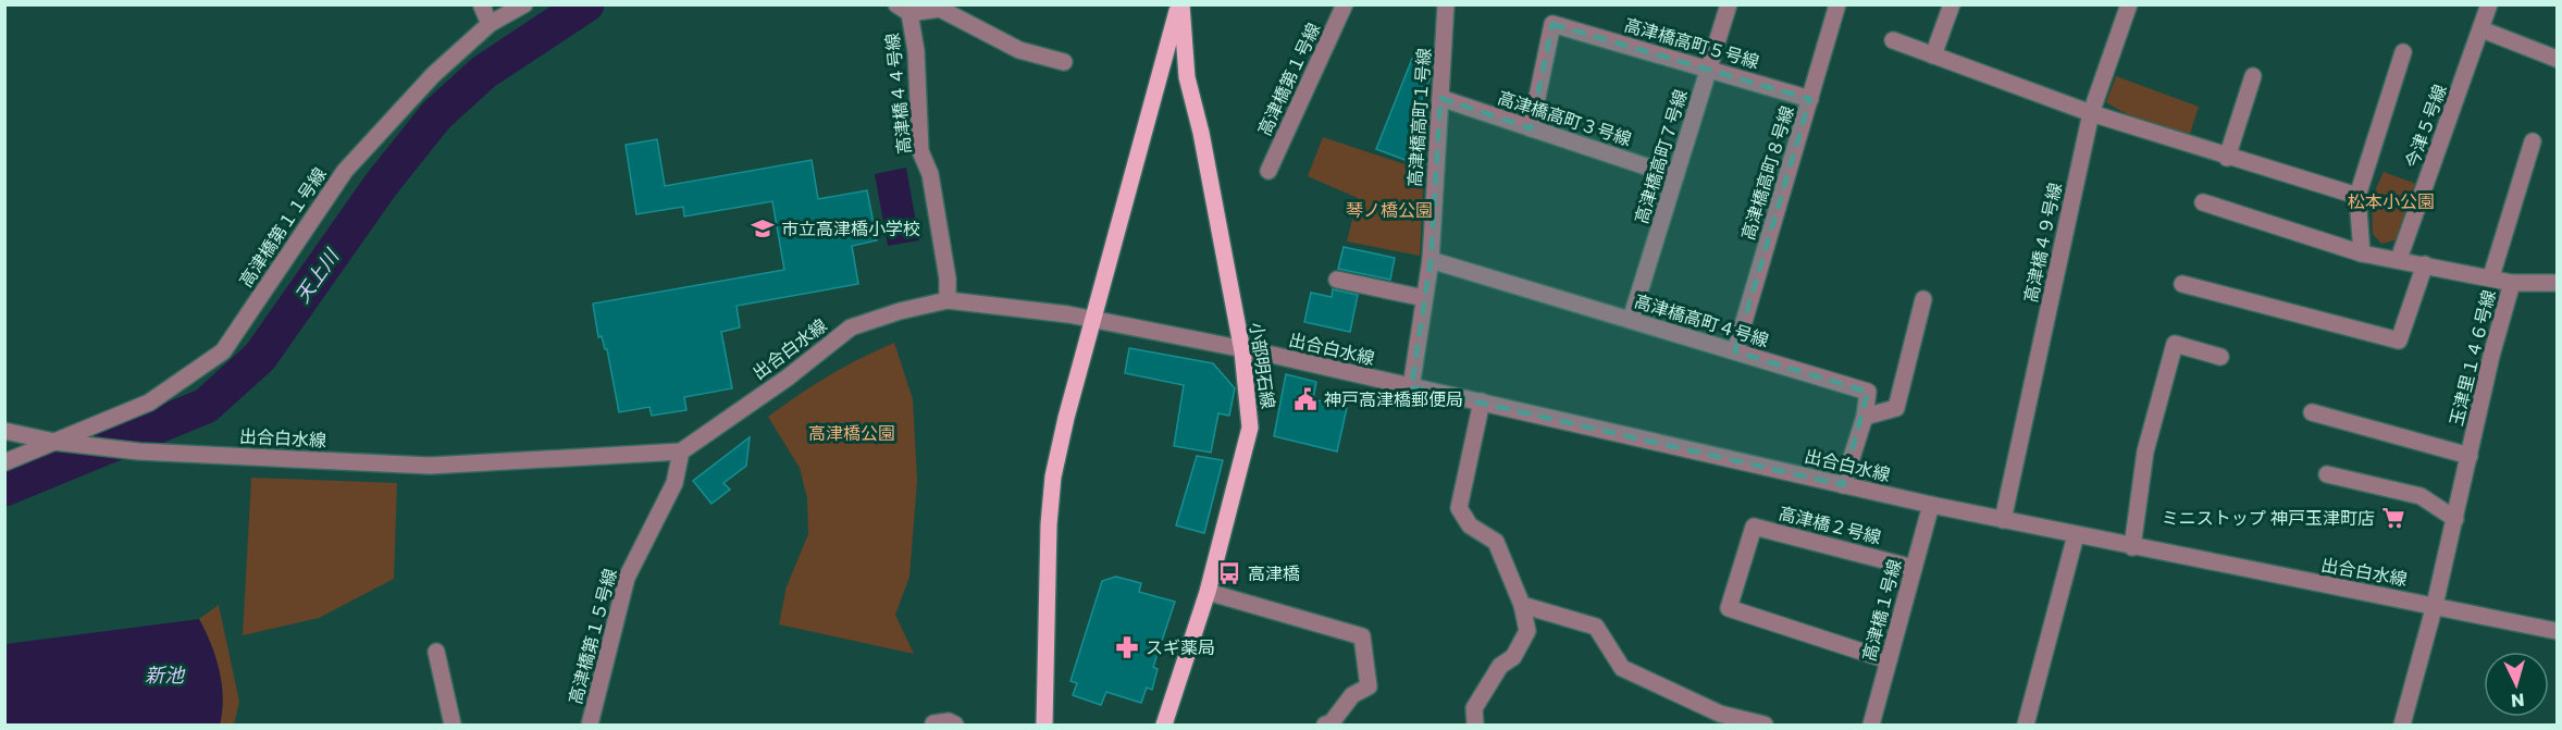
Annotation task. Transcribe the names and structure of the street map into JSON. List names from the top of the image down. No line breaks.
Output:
{"streets":{"main road":["小部明石線"],"street":["高津橋高町５号線","高津橋第１号線","高津橋４４号線","高津橋高町１号線","高津橋高町３号線","今津５号線","高津橋高町７号線","高津橋高町８号線","高津橋第１１号線","高津橋４９号線","高津橋高町４号線","出合白水線","玉津里１４６号線","高津橋２号線","高津橋１号線","高津橋第１５号線"]},"crossings":[["高津橋高町５号線","高津橋高町３号線"],["高津橋高町５号線","高津橋高町７号線"],["高津橋高町５号線","高津橋高町８号線"],["高津橋４４号線","出合白水線"],["高津橋高町１号線","高津橋高町３号線"],["高津橋高町１号線","高津橋高町４号線"],["高津橋高町１号線","出合白水線"],["高津橋高町３号線","高津橋高町７号線"],["今津５号線","玉津里１４６号線"],["高津橋高町７号線","高津橋高町４号線"],["高津橋高町８号線","高津橋高町４号線"],["高津橋第１１号線","出合白水線"],["高津橋４９号線","出合白水線"],["高津橋高町４号線","出合白水線"],["出合白水線","玉津里１４６号線"],["出合白水線","小部明石線"],["出合白水線","高津橋１号線"],["出合白水線","高津橋第１５号線"],["高津橋２号線","高津橋１号線"]],"water":["天上川","新池"],"parks":["松本小公園","琴ノ橋公園","高津橋公園"],"places":{"school or university":["市立高津橋小学校"],"public building":["神戸高津橋郵便局"],"supermarket":["ミニストップ 神戸玉津町店"],"bus stop":["高津橋"],"pharmacy":["スギ薬局"]},"north":"bottom"}
